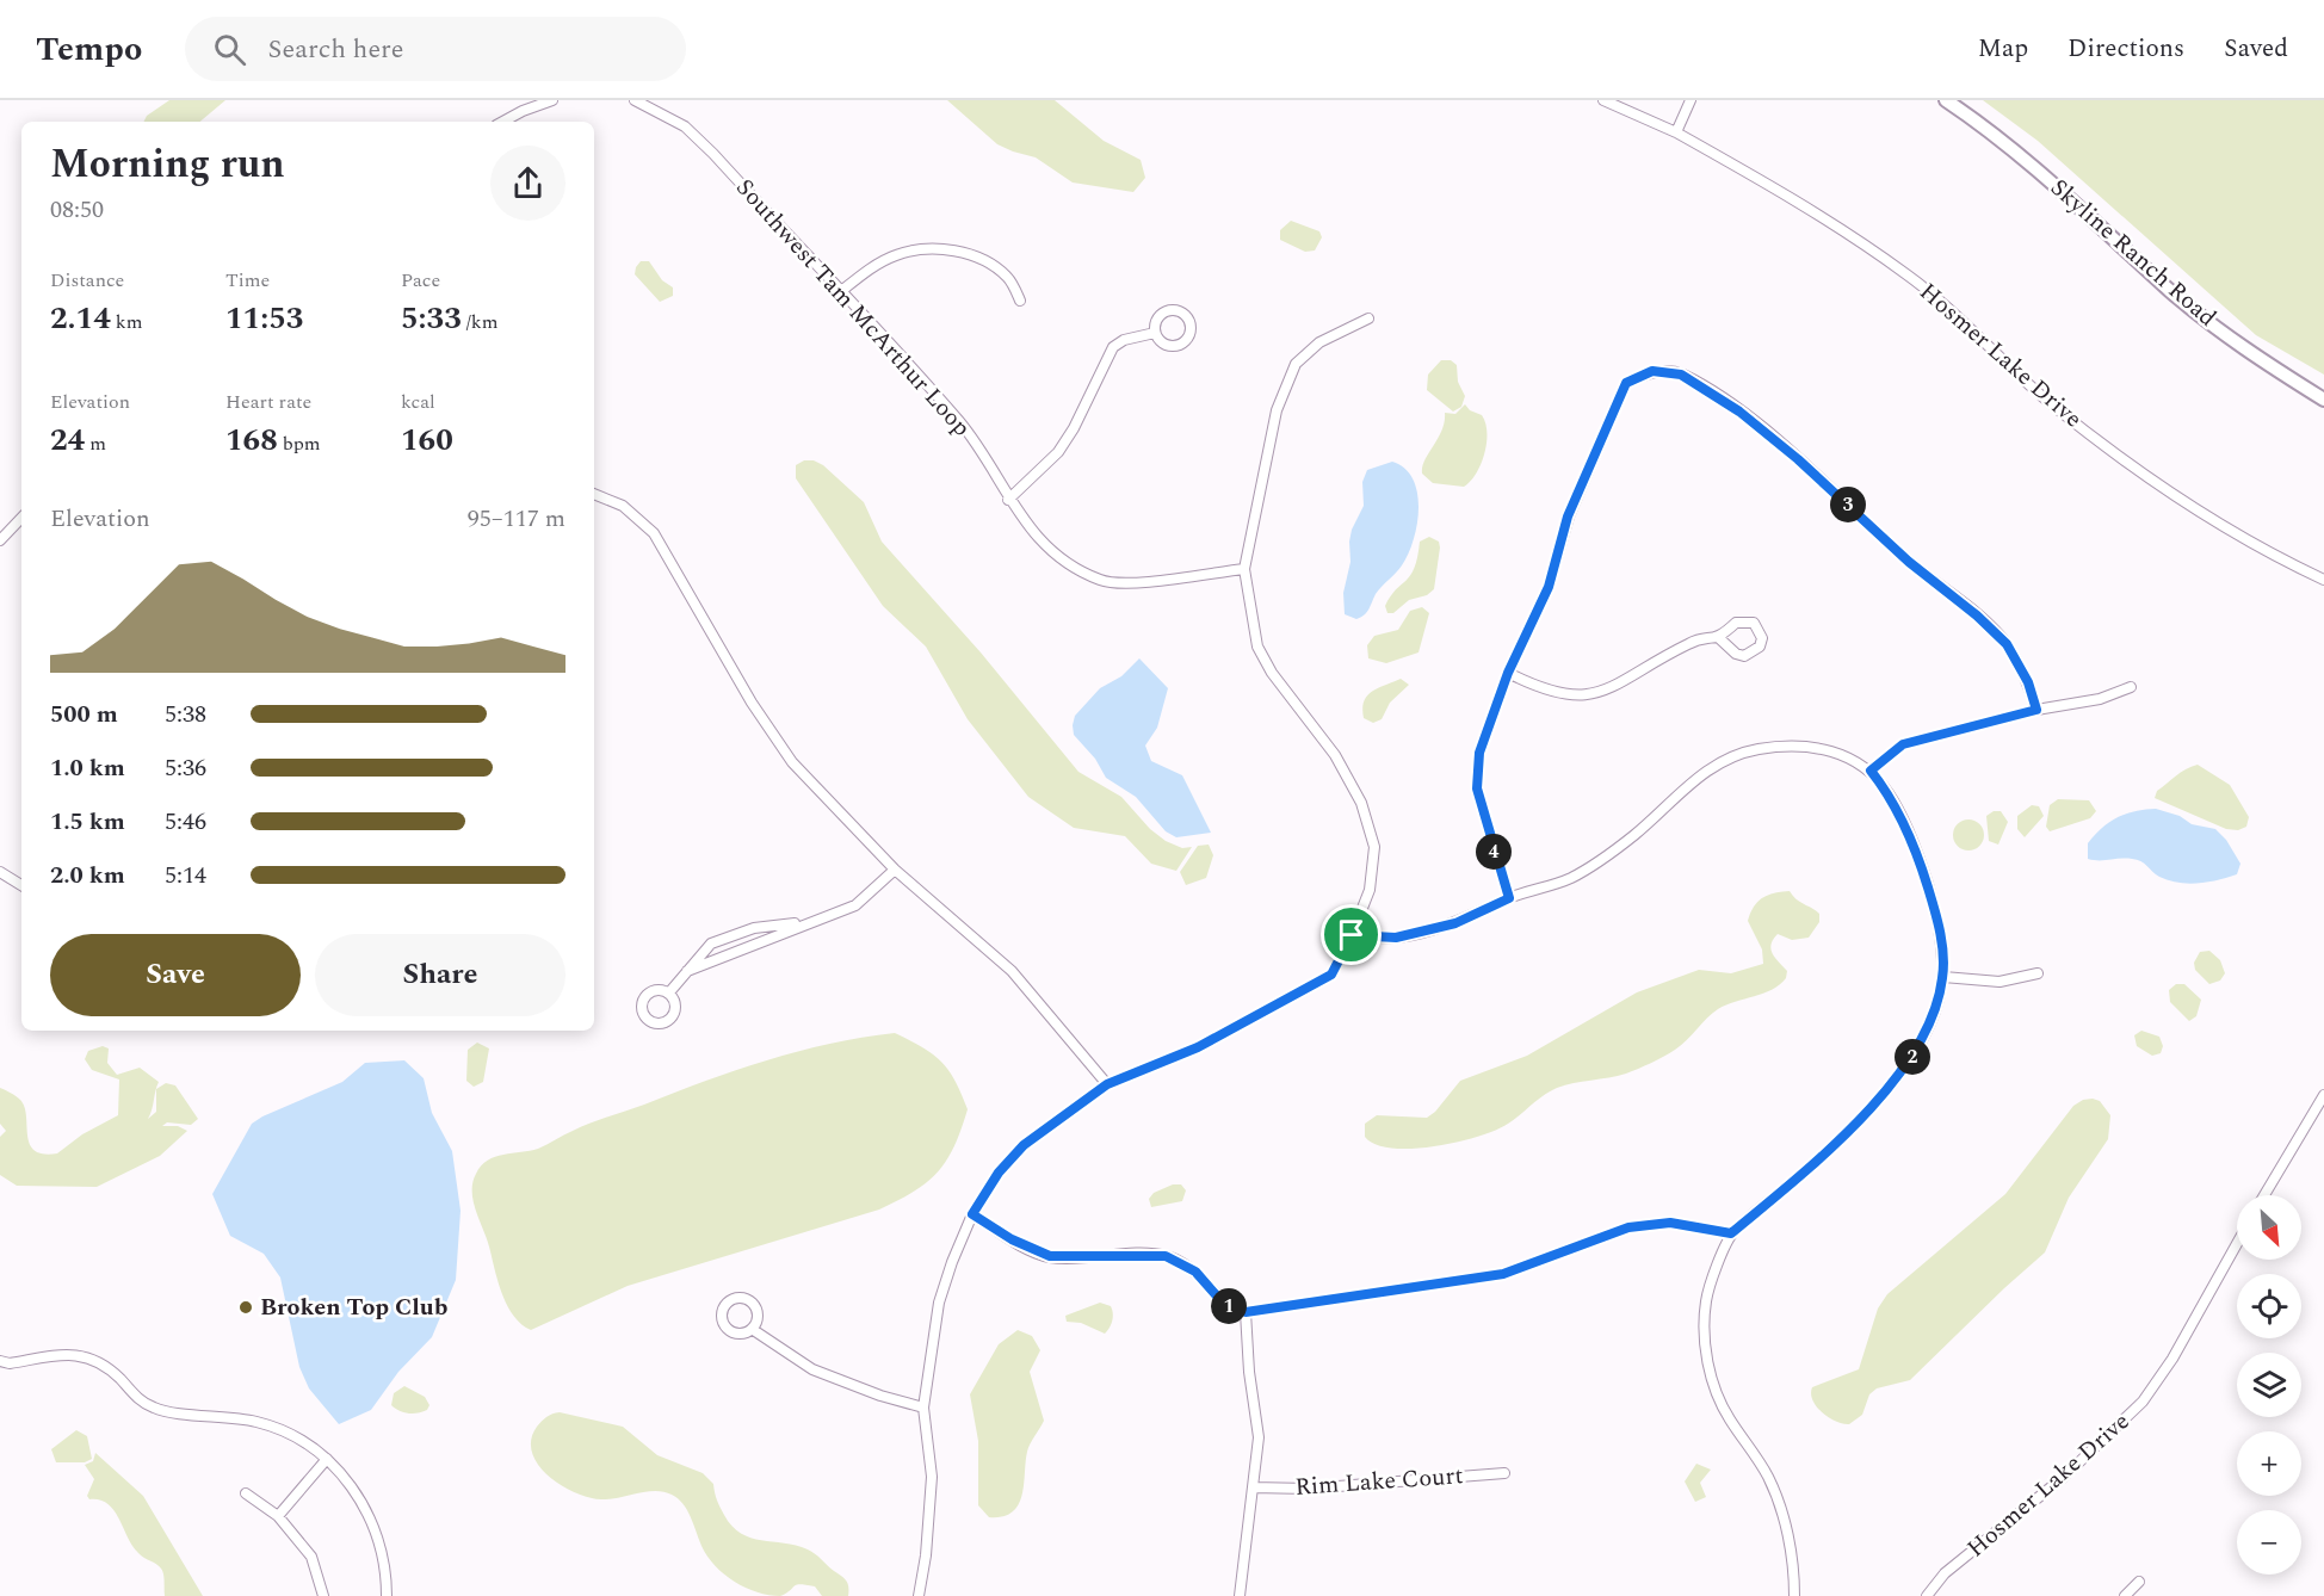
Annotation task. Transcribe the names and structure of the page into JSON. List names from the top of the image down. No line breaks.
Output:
{"streets":{"street":["Skyline Ranch Road","Southwest Tam McArthur Loop","Hosmer Lake Drive","Rim Lake Court"]},"places":["Broken Top Club"],"north":"bottom right","page":{"header":"Tempo","search":"Search here","nav":["Map","Directions","Saved"],"heading":["Morning run","08:50"],"stats":[["Distance","2.14 km"],["Time","11:53"],["Pace","5:33 /km"],["Elevation","24 m"],["Heart rate","168 bpm"],["kcal","160"]],"pins":["3","4","2","1"],"chart":["Elevation","95–117 m"],"list":[{"name":"500 m","note":"5:38"},{"name":"1.0 km","note":"5:36"},{"name":"1.5 km","note":"5:46"},{"name":"2.0 km","note":"5:14"}],"buttons":["Save","Share"],"map_buttons":["+","−"]}}
